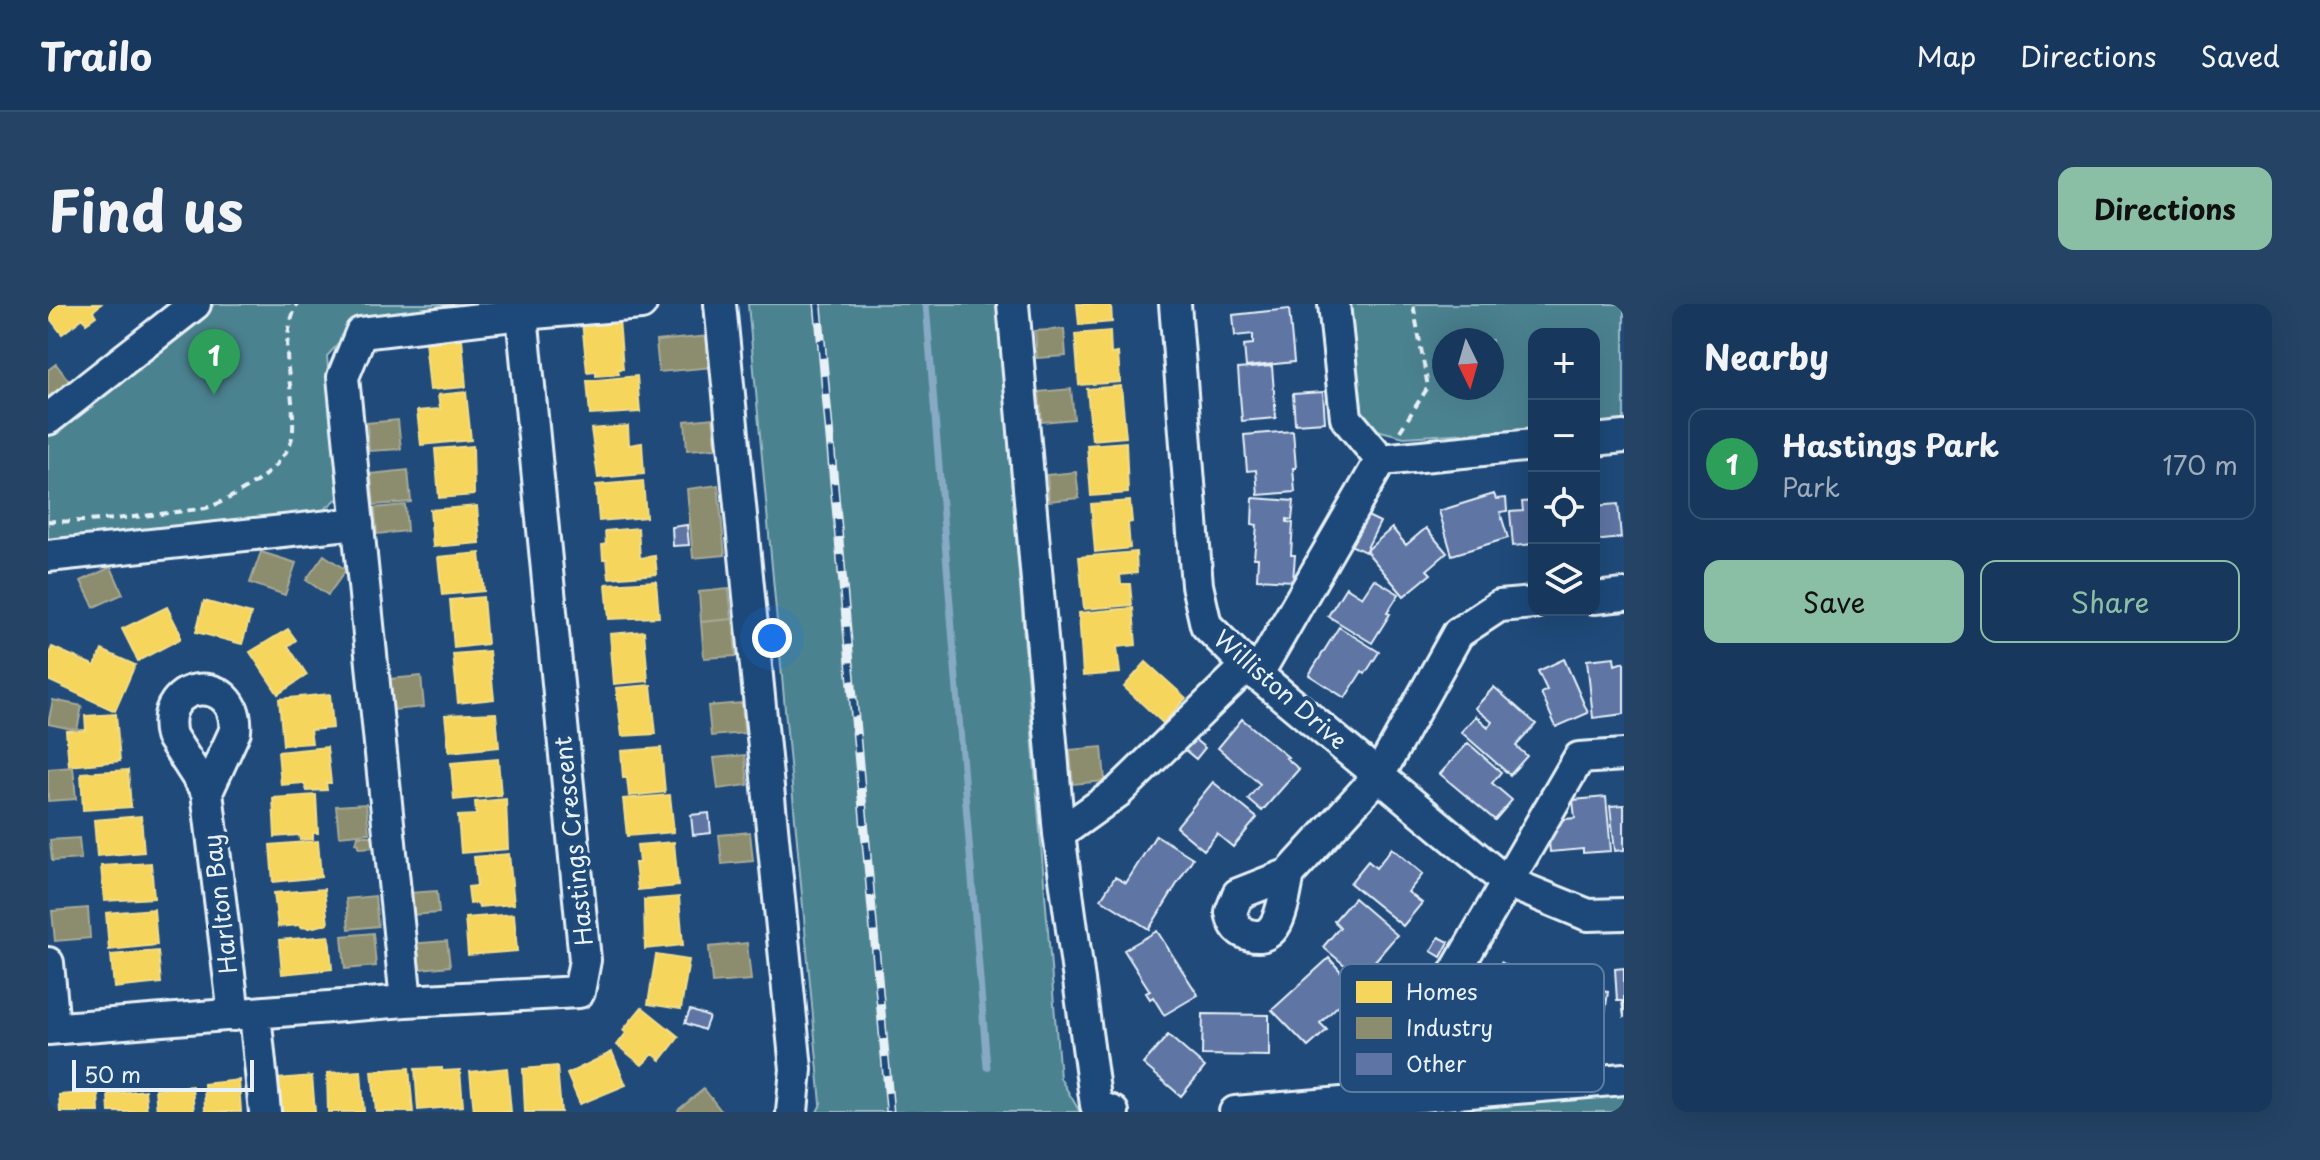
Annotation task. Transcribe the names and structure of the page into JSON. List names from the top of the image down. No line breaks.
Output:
{"streets":{"street":["Williston Drive","Hastings Crescent","Harlton Bay"]},"crossings":[["Hastings Crescent","Harlton Bay"]],"legend":["Homes","Industry","Other"],"scale_bar":"50 m","north":"bottom","page":{"header":"Trailo","nav":["Map","Directions","Saved"],"title":"Find us","buttons":["Directions",["Save","Share"]],"heading":"Nearby","map_buttons":["+","−"],"pins":"1","list":[{"mark":"1","name":"Hastings Park","note":"Park","value":"170 m"}],"scale":"50 m"}}
